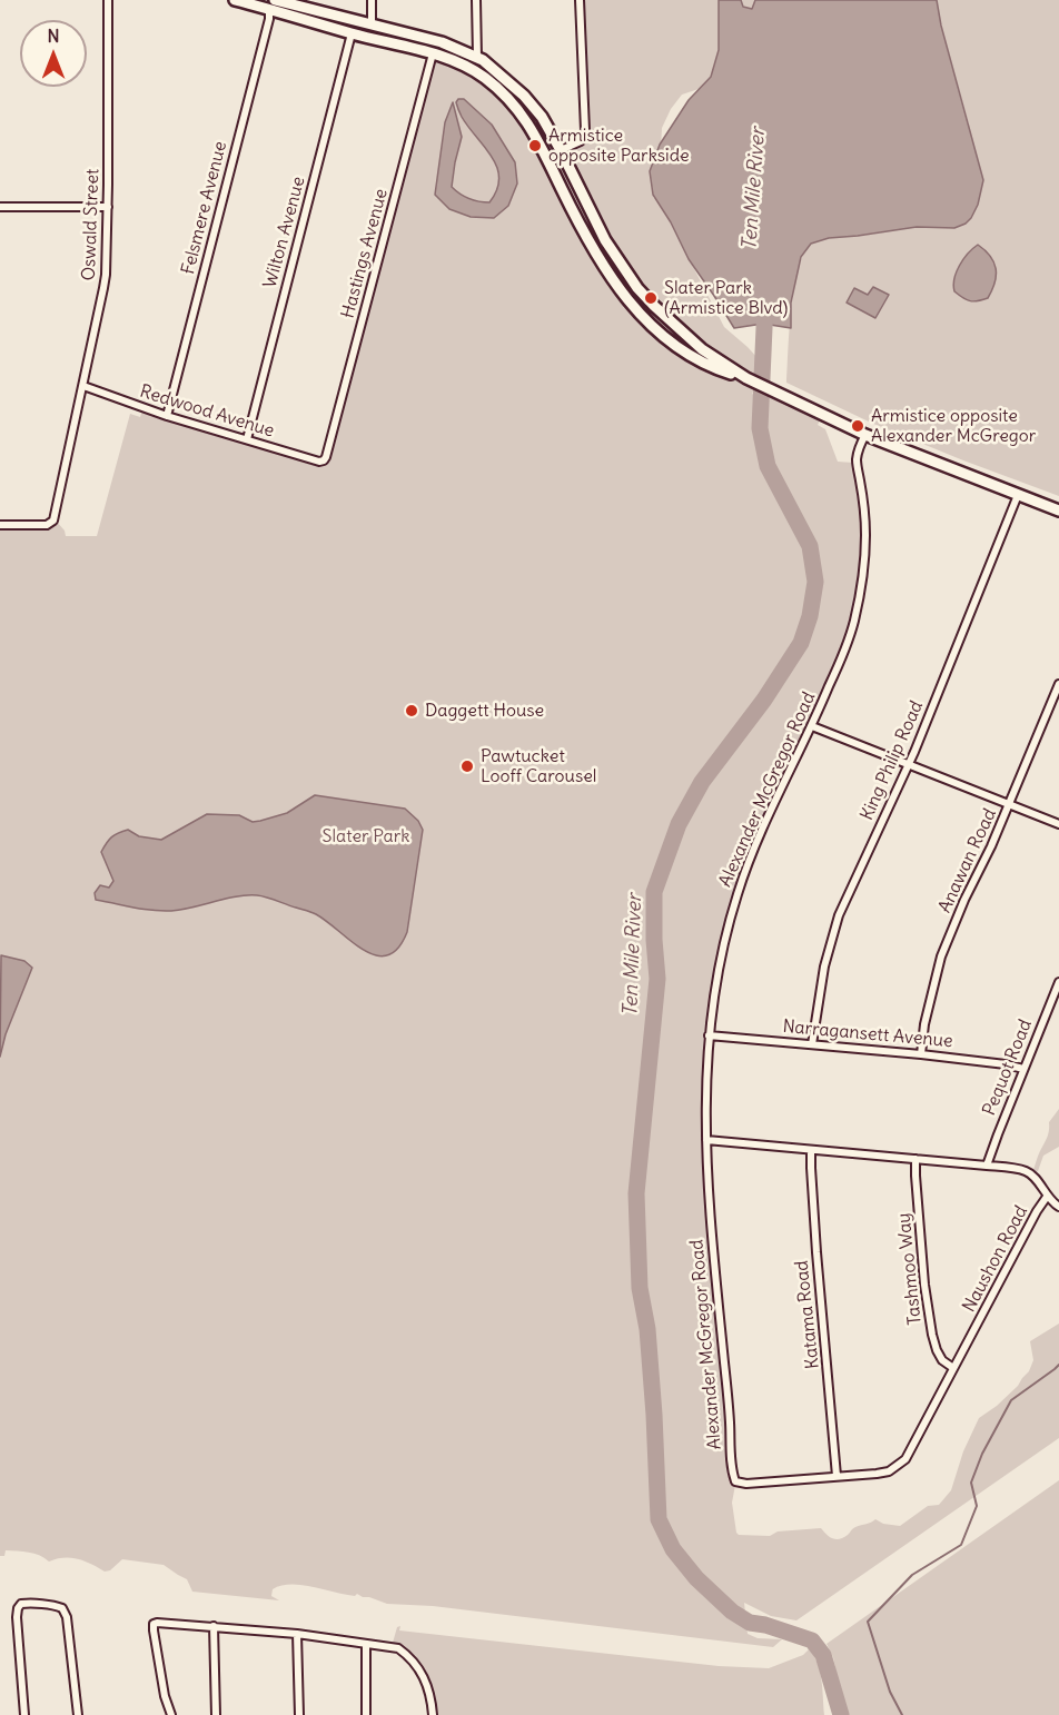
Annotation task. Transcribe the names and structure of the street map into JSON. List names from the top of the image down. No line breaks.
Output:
{"streets":{"street":["Felsmere Avenue","Oswald Street","Wilton Avenue","Hastings Avenue","Redwood Avenue","King Philip Road","Alexander McGregor Road","Anawan Road","Narragansett Avenue","Pequot Road","Naushon Road","Tashmoo Way","Katama Road"]},"crossings":[["Felsmere Avenue","Redwood Avenue"],["Oswald Street","Redwood Avenue"],["Wilton Avenue","Redwood Avenue"],["Hastings Avenue","Redwood Avenue"],["King Philip Road","Narragansett Avenue"],["Alexander McGregor Road","Narragansett Avenue"],["Alexander McGregor Road","Naushon Road"],["Anawan Road","Narragansett Avenue"],["Narragansett Avenue","Pequot Road"],["Pequot Road","Naushon Road"],["Naushon Road","Tashmoo Way"],["Naushon Road","Katama Road"]],"water":["Ten Mile River"],"parks":["Slater Park"],"places":["Armistice opposite Parkside","Slater Park (Armistice Blvd)","Armistice opposite Alexander McGregor","Daggett House","Pawtucket Looff Carousel"],"north":"top"}
